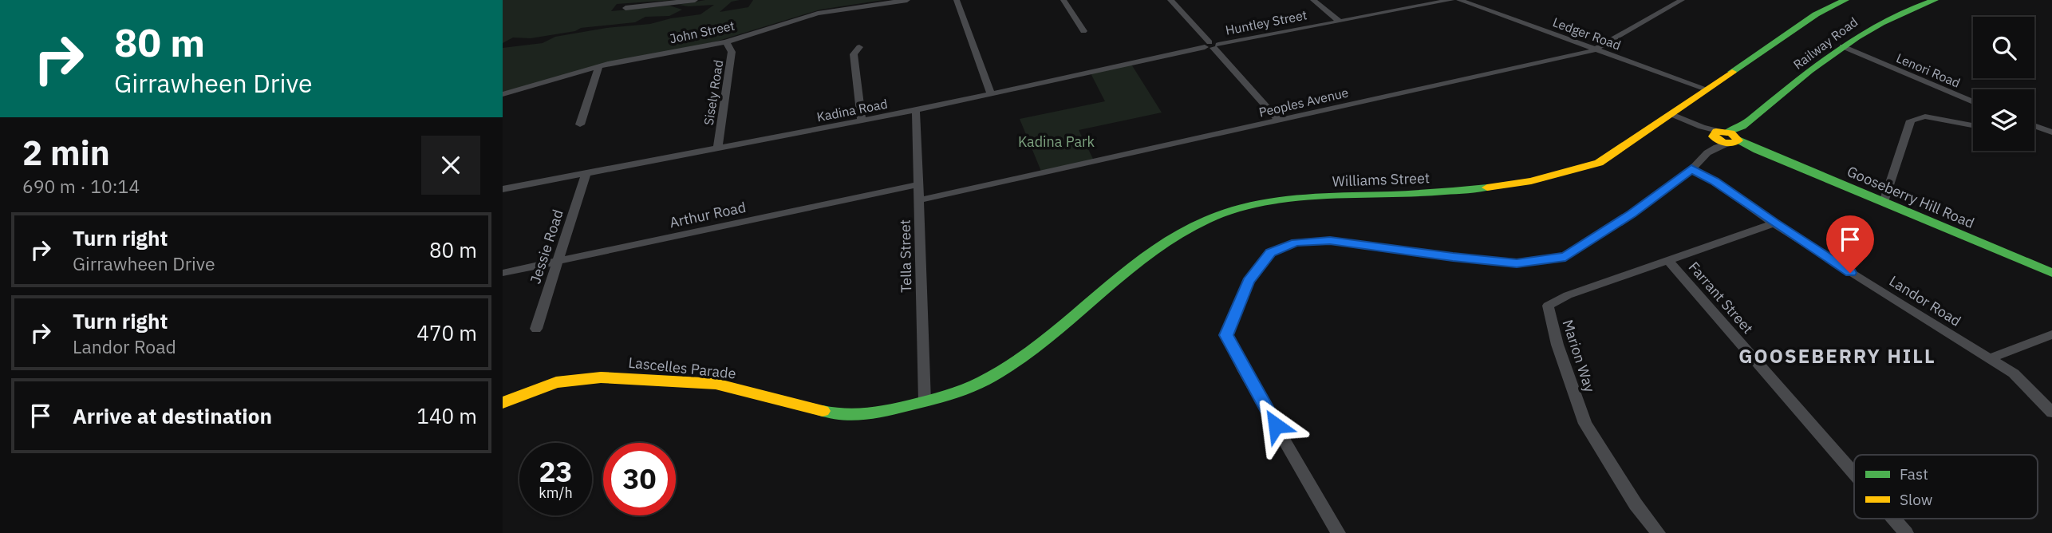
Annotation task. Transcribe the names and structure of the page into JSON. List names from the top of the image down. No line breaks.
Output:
{"streets":{"street":["Huntley Street","John Street","Ledger Road","Railway Road","Lenori Road","Sisely Road","Peoples Avenue","Kadina Road","Williams Street","Gooseberry Hill Road","Arthur Road","Jessie Road","Tella Street","Farrant Street","Landor Road","Marion Way","Lascelles Parade"]},"crossings":[["Huntley Street","Kadina Road"],["John Street","Sisely Road"],["Ledger Road","Peoples Avenue"],["Ledger Road","Williams Street"],["Railway Road","Lenori Road"],["Railway Road","Gooseberry Hill Road"],["Sisely Road","Kadina Road"],["Peoples Avenue","Tella Street"],["Kadina Road","Jessie Road"],["Kadina Road","Tella Street"],["Williams Street","Gooseberry Hill Road"],["Williams Street","Tella Street"],["Williams Street","Lascelles Parade"],["Arthur Road","Jessie Road"],["Arthur Road","Tella Street"],["Tella Street","Lascelles Parade"],["Farrant Street","Marion Way"],["Landor Road","Marion Way"]],"districts":["GOOSEBERRY HILL"],"parks":["Kadina Park"],"legend":["Fast","Slow"],"page":{"turn":["80 m","Girrawheen Drive"],"heading":["2 min","690 m · 10:14"],"list":[{"name":"Turn right","note":"Girrawheen Drive","value":"80 m"},{"name":"Turn right","note":"Landor Road","value":"470 m"},{"name":"Arrive at destination","value":"140 m"}],"speed":"23 km/h","limit":"30"}}
